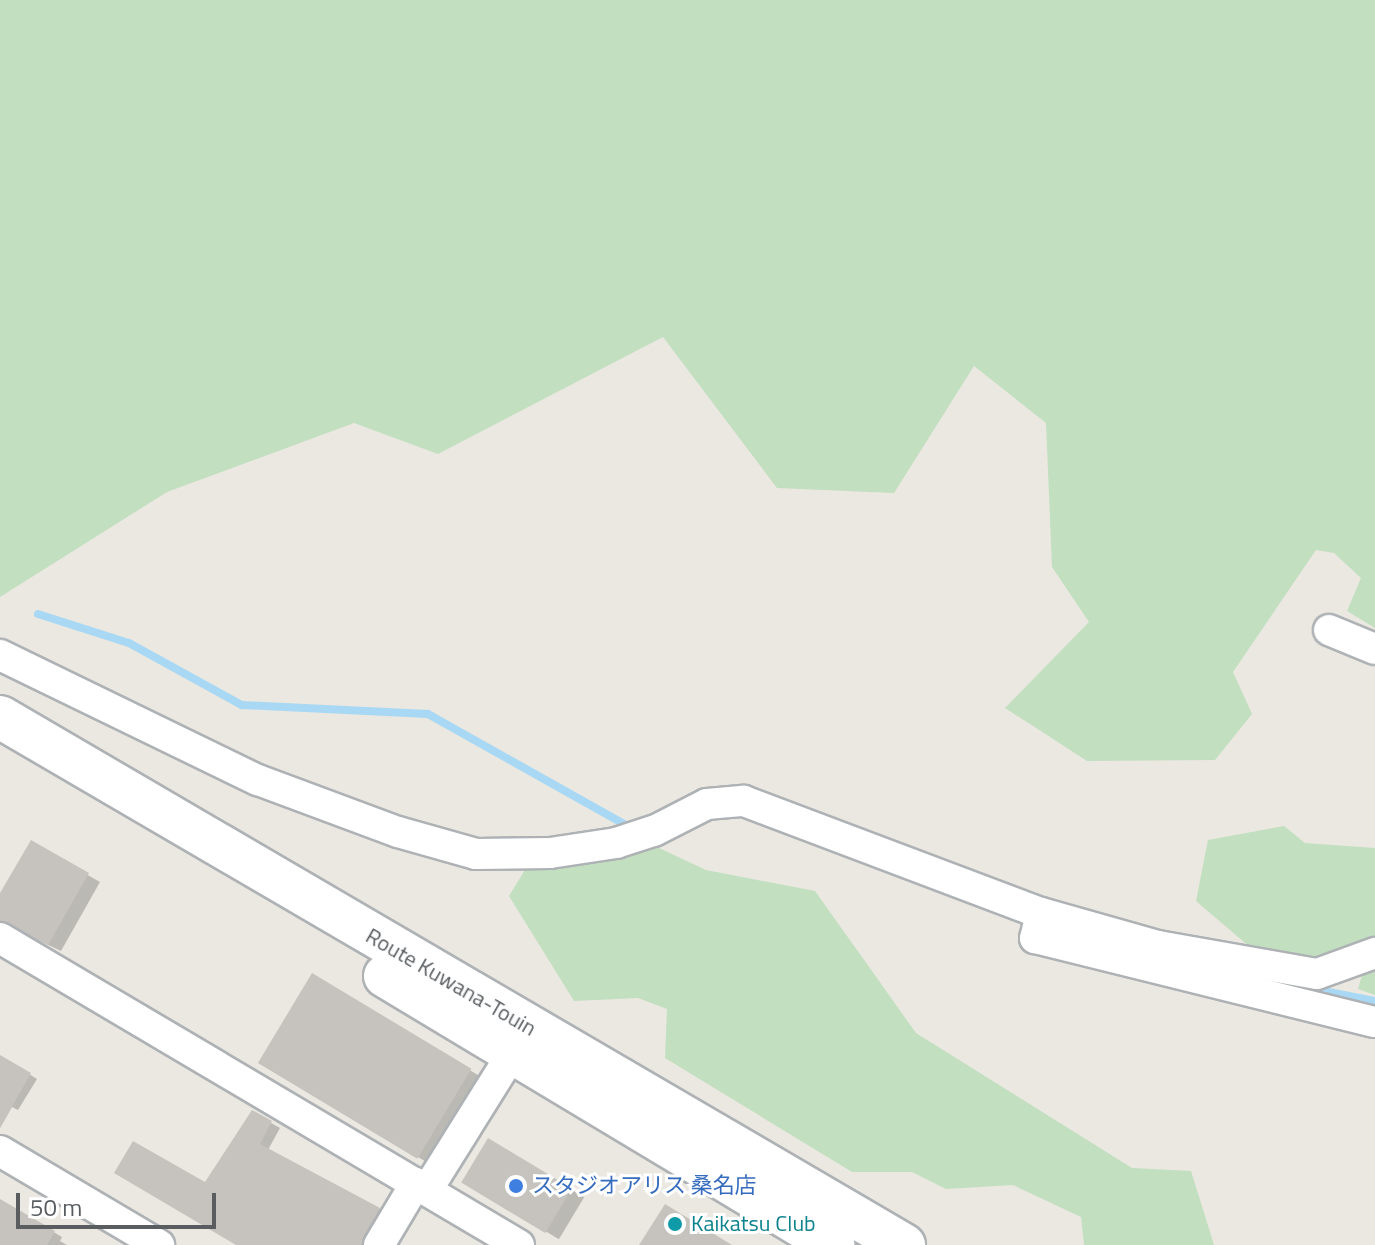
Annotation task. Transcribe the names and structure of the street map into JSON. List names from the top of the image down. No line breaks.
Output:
{"streets":{"main road":["Route Kuwana-Touin"]},"places":["スタジオアリス 桑名店","Kaikatsu Club"],"scale_bar":"50 m"}
